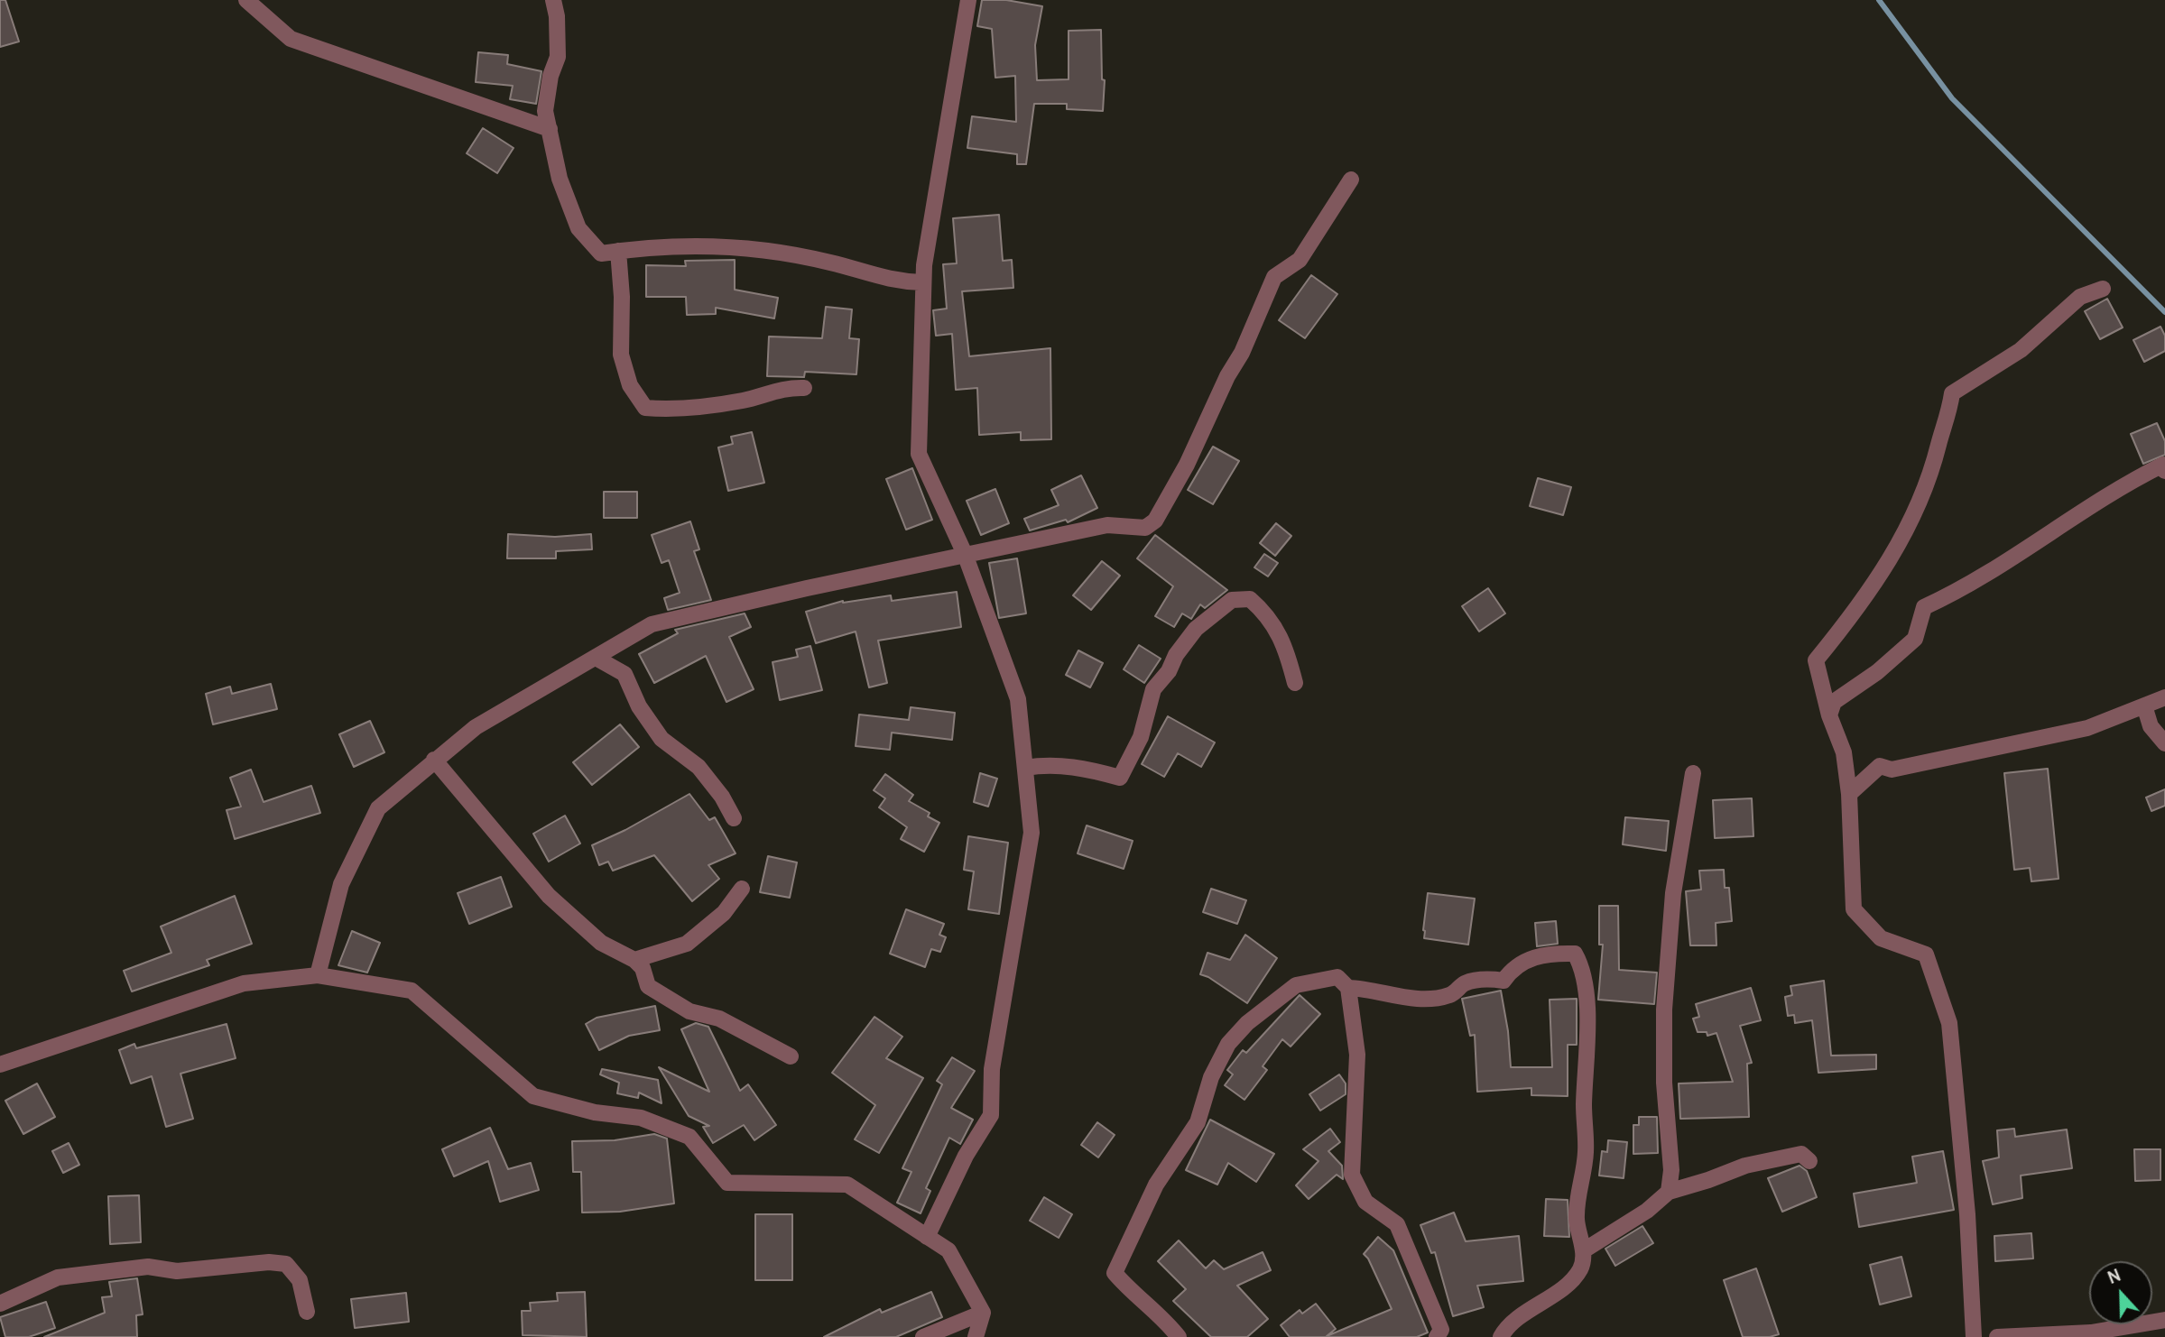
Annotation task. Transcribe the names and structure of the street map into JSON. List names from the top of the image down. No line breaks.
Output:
{"north":"top"}
